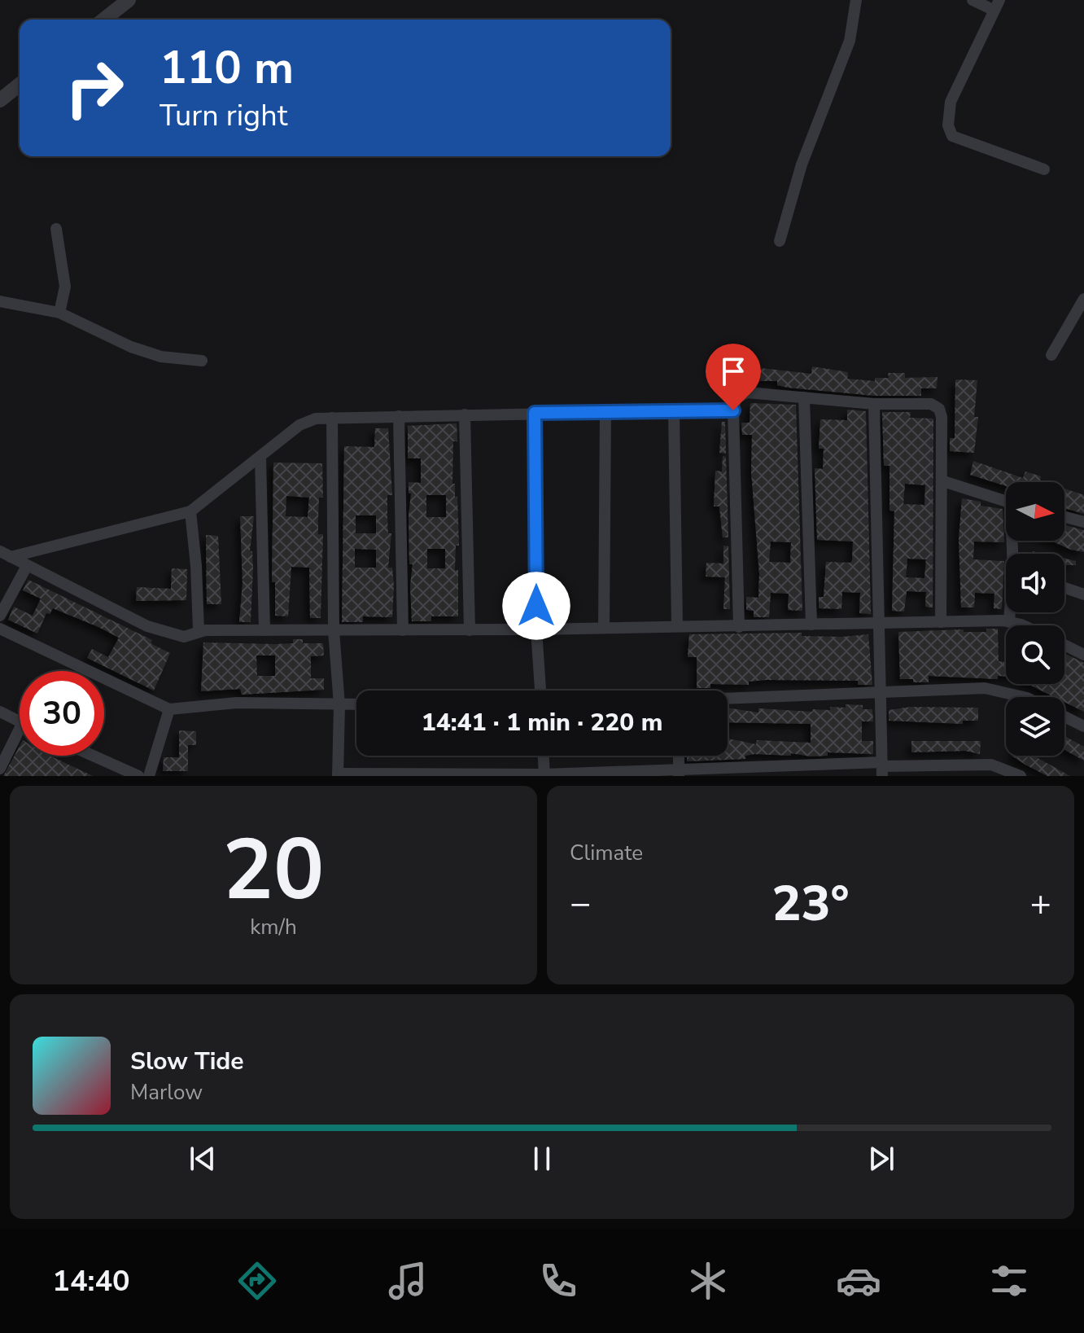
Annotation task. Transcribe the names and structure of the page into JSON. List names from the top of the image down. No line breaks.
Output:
{"north":"right","page":{"turn":["110 m","Turn right"],"limit":"30","trip":"14:41 · 1 min · 220 m","tile":[["20","km/h"],"Climate"],"heat":["−","23°","+"],"song":["Slow Tide","Marlow"],"tabs":"14:40"}}
